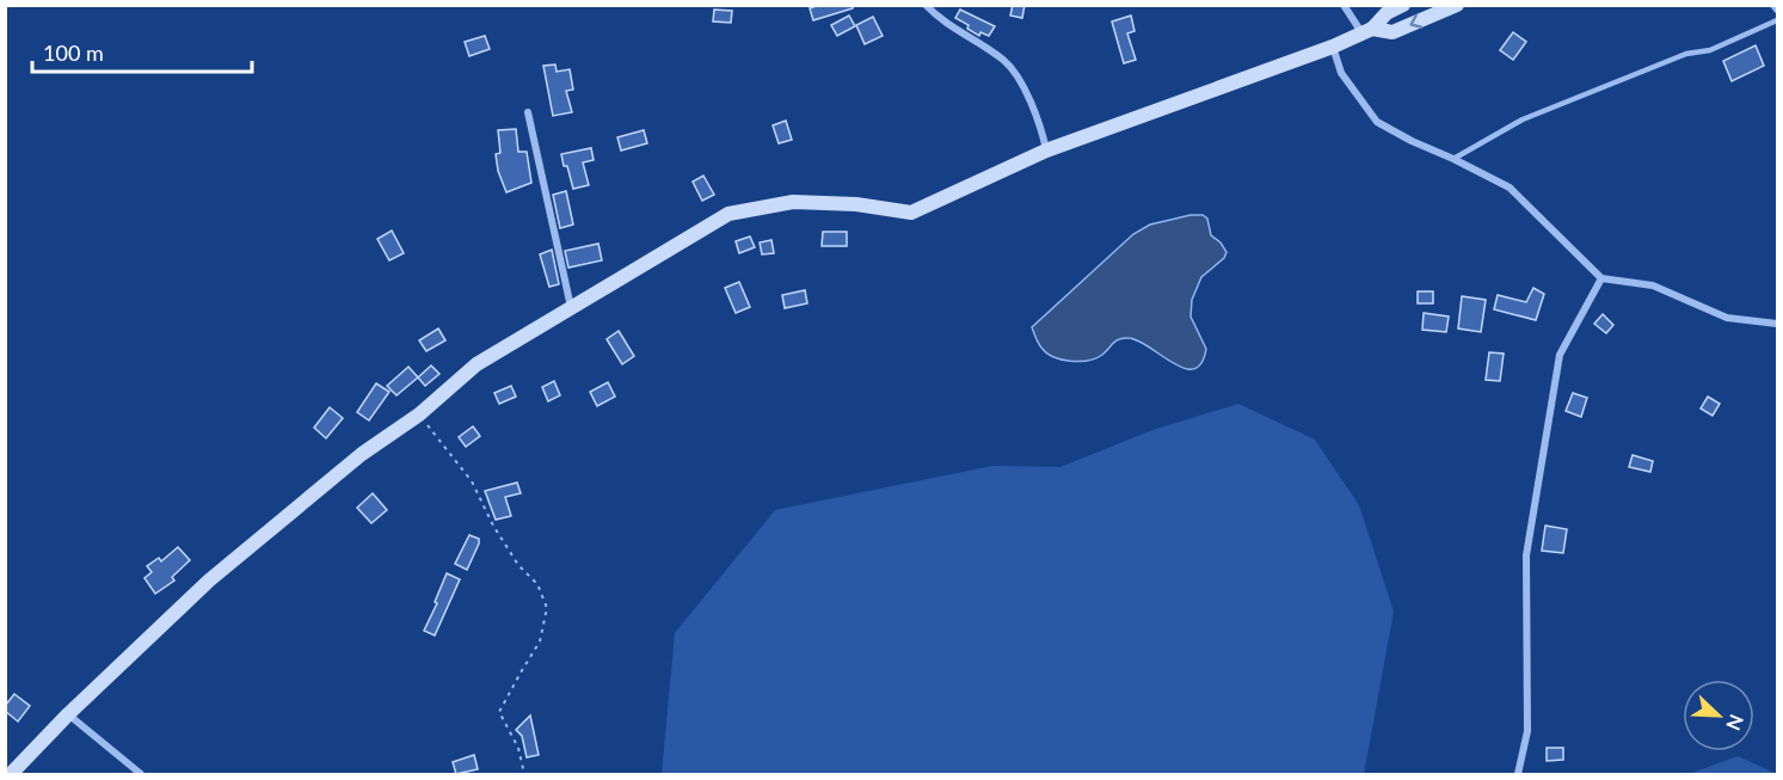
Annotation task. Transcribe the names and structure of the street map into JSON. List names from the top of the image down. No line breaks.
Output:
{"scale_bar":"100 m","north":"bottom right"}
